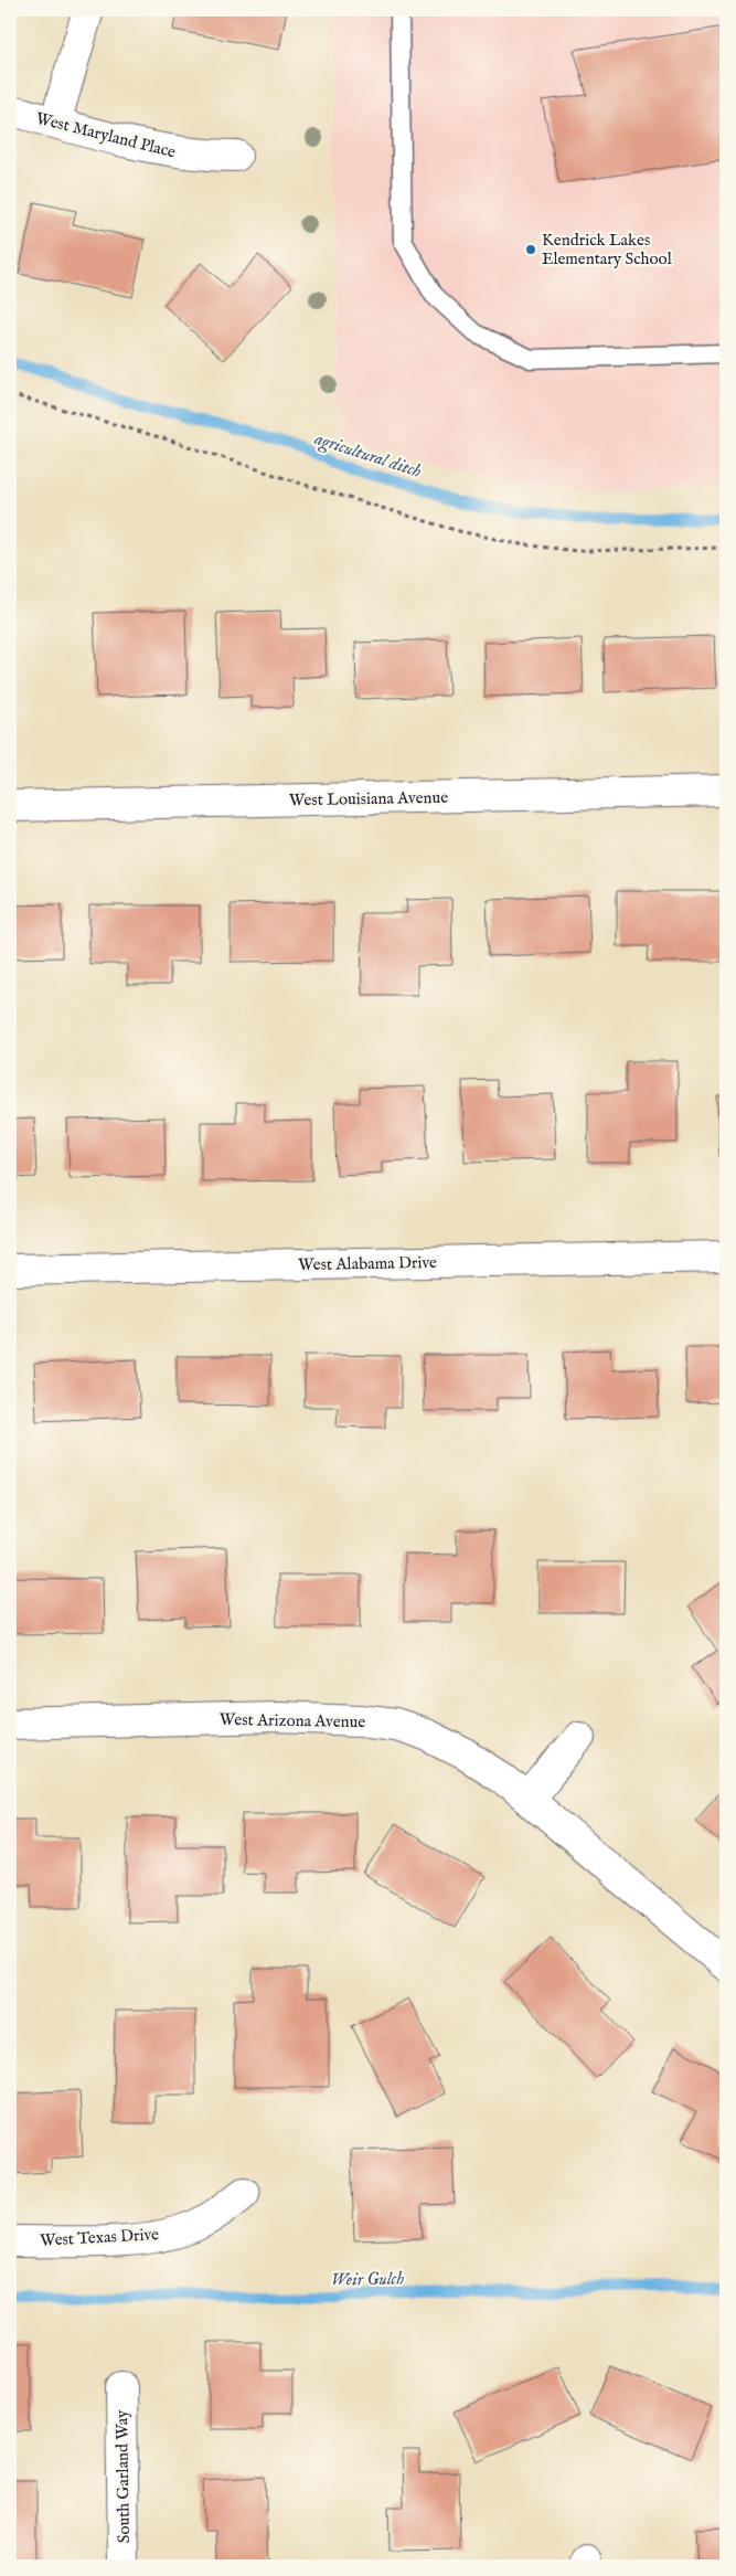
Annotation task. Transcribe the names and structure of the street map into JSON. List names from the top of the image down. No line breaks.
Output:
{"streets":{"street":["West Maryland Place","West Louisiana Avenue","West Alabama Drive","West Arizona Avenue","West Texas Drive","South Garland Way"]},"water":["agricultural ditch","Weir Gulch"],"places":["Kendrick Lakes Elementary School"]}
